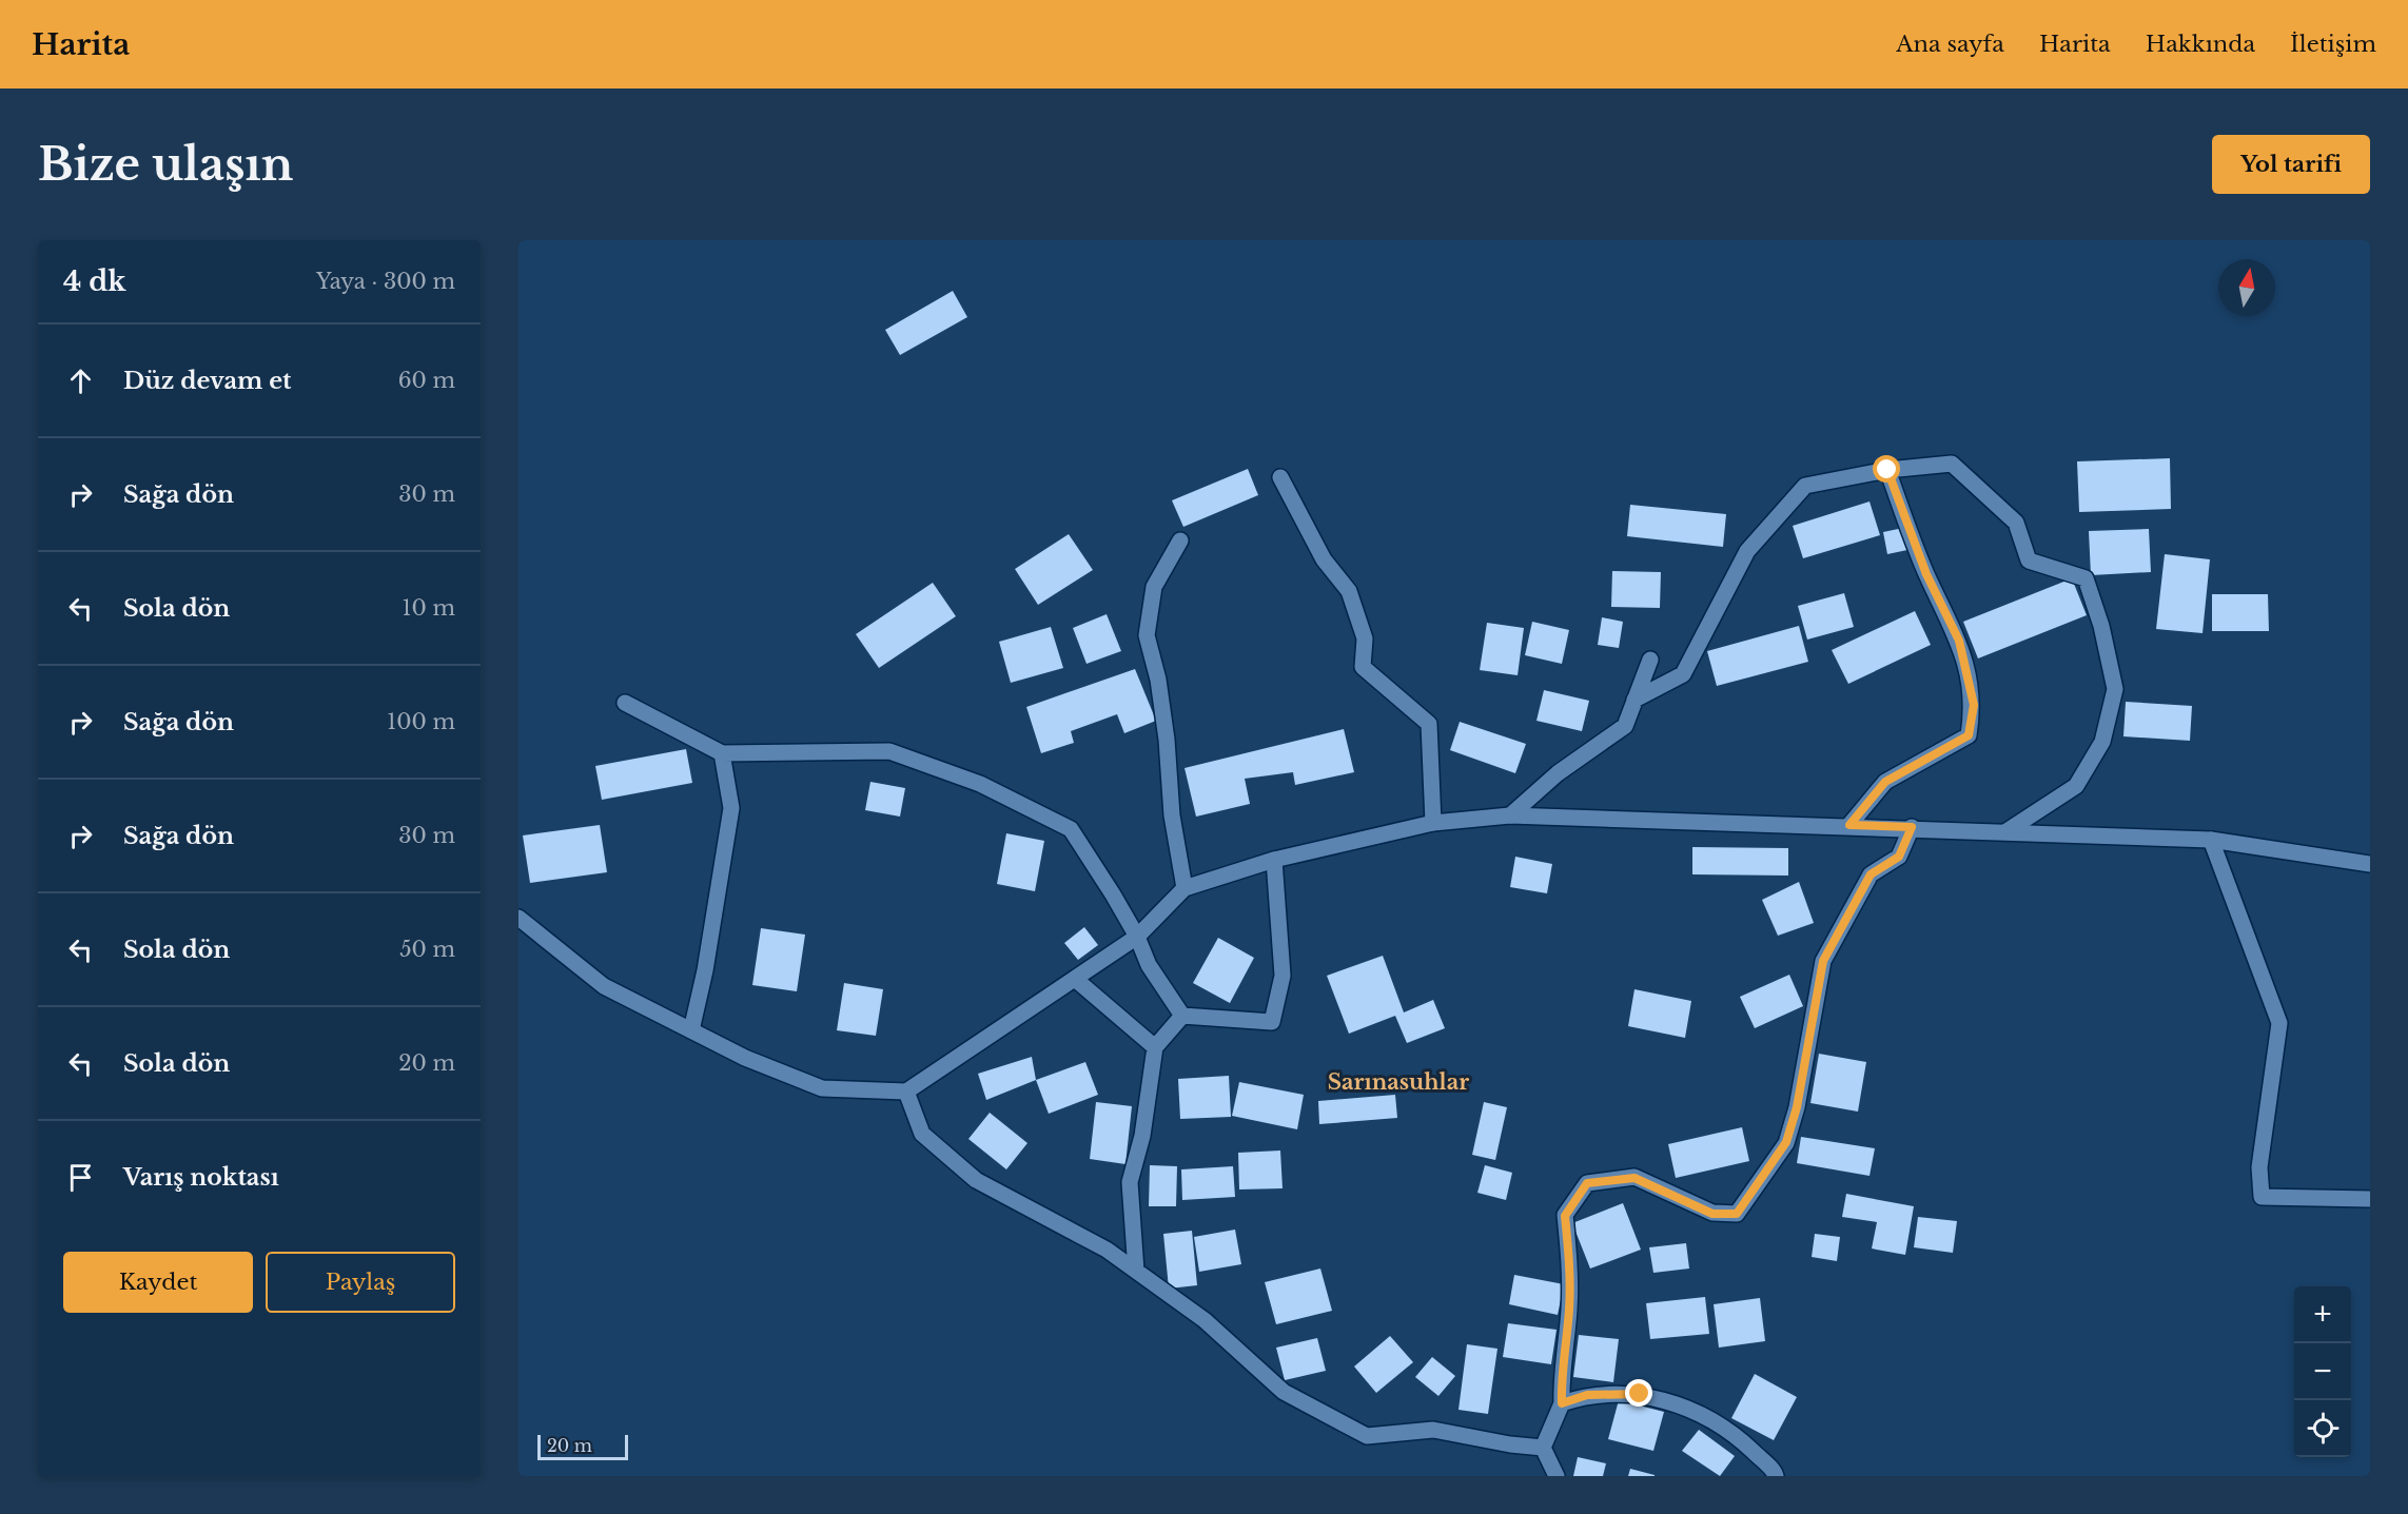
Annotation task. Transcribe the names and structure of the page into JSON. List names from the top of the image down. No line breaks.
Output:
{"districts":["Sarınasuhlar"],"scale_bar":"20 m","north":"top","page":{"header":"Harita","nav":["Ana sayfa","Harita","Hakkında","İletişim"],"buttons":["Yol tarifi",["Kaydet","Paylaş"]],"title":"Bize ulaşın","heading":["4 dk","Yaya · 300 m"],"list":[["Düz devam et","60 m"],["Sağa dön","30 m"],["Sola dön","10 m"],["Sağa dön","100 m"],["Sağa dön","30 m"],["Sola dön","50 m"],["Sola dön","20 m"],"Varış noktası"],"map_buttons":["+","−"],"scale":"20 m"}}
